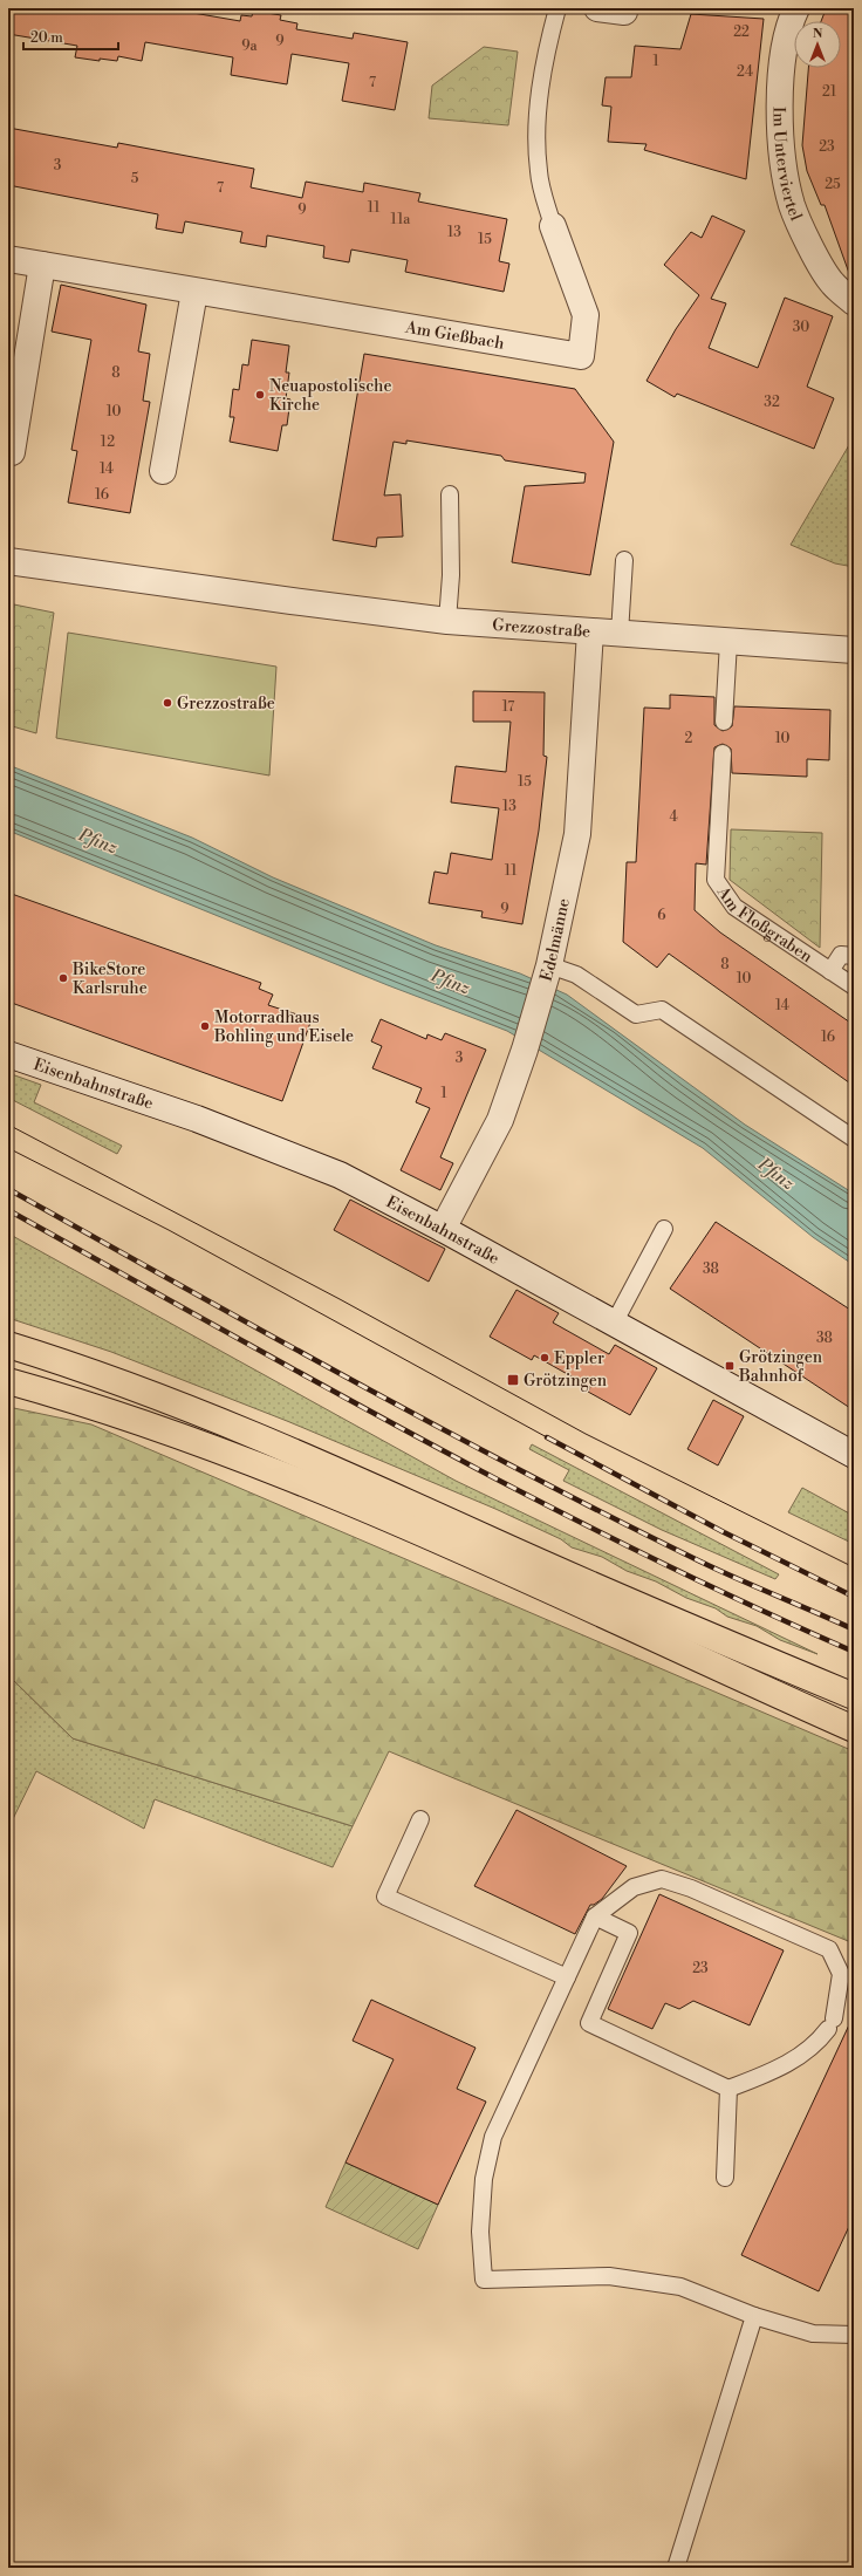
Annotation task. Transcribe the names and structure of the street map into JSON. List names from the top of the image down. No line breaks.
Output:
{"streets":{"street":["Im Unterviertel","Am Gießbach","Grezzostraße","Edelmänne","Eisenbahnstraße"],"lane":["Am Floßgraben"]},"crossings":[["Grezzostraße","Edelmänne"],["Edelmänne","Eisenbahnstraße"]],"water":["Pfinz"],"places":{"other":["Neuapostolische Kirche","Grezzostraße","BikeStore Karlsruhe","Motorradhaus Bohling und Eisele","Eppler"],"transit":["Grötzingen Bahnhof","Grötzingen"]},"house_numbers":["22","9","9a","1","24","7","21","23","3","5","25","7","11","9","11a","13","15","30","8","32","10","12","14","16","17","2","10","15","13","4","11","9","6","8","10","14","16","3","1","38","38","23"],"scale_bar":"20 m","north":"top"}
